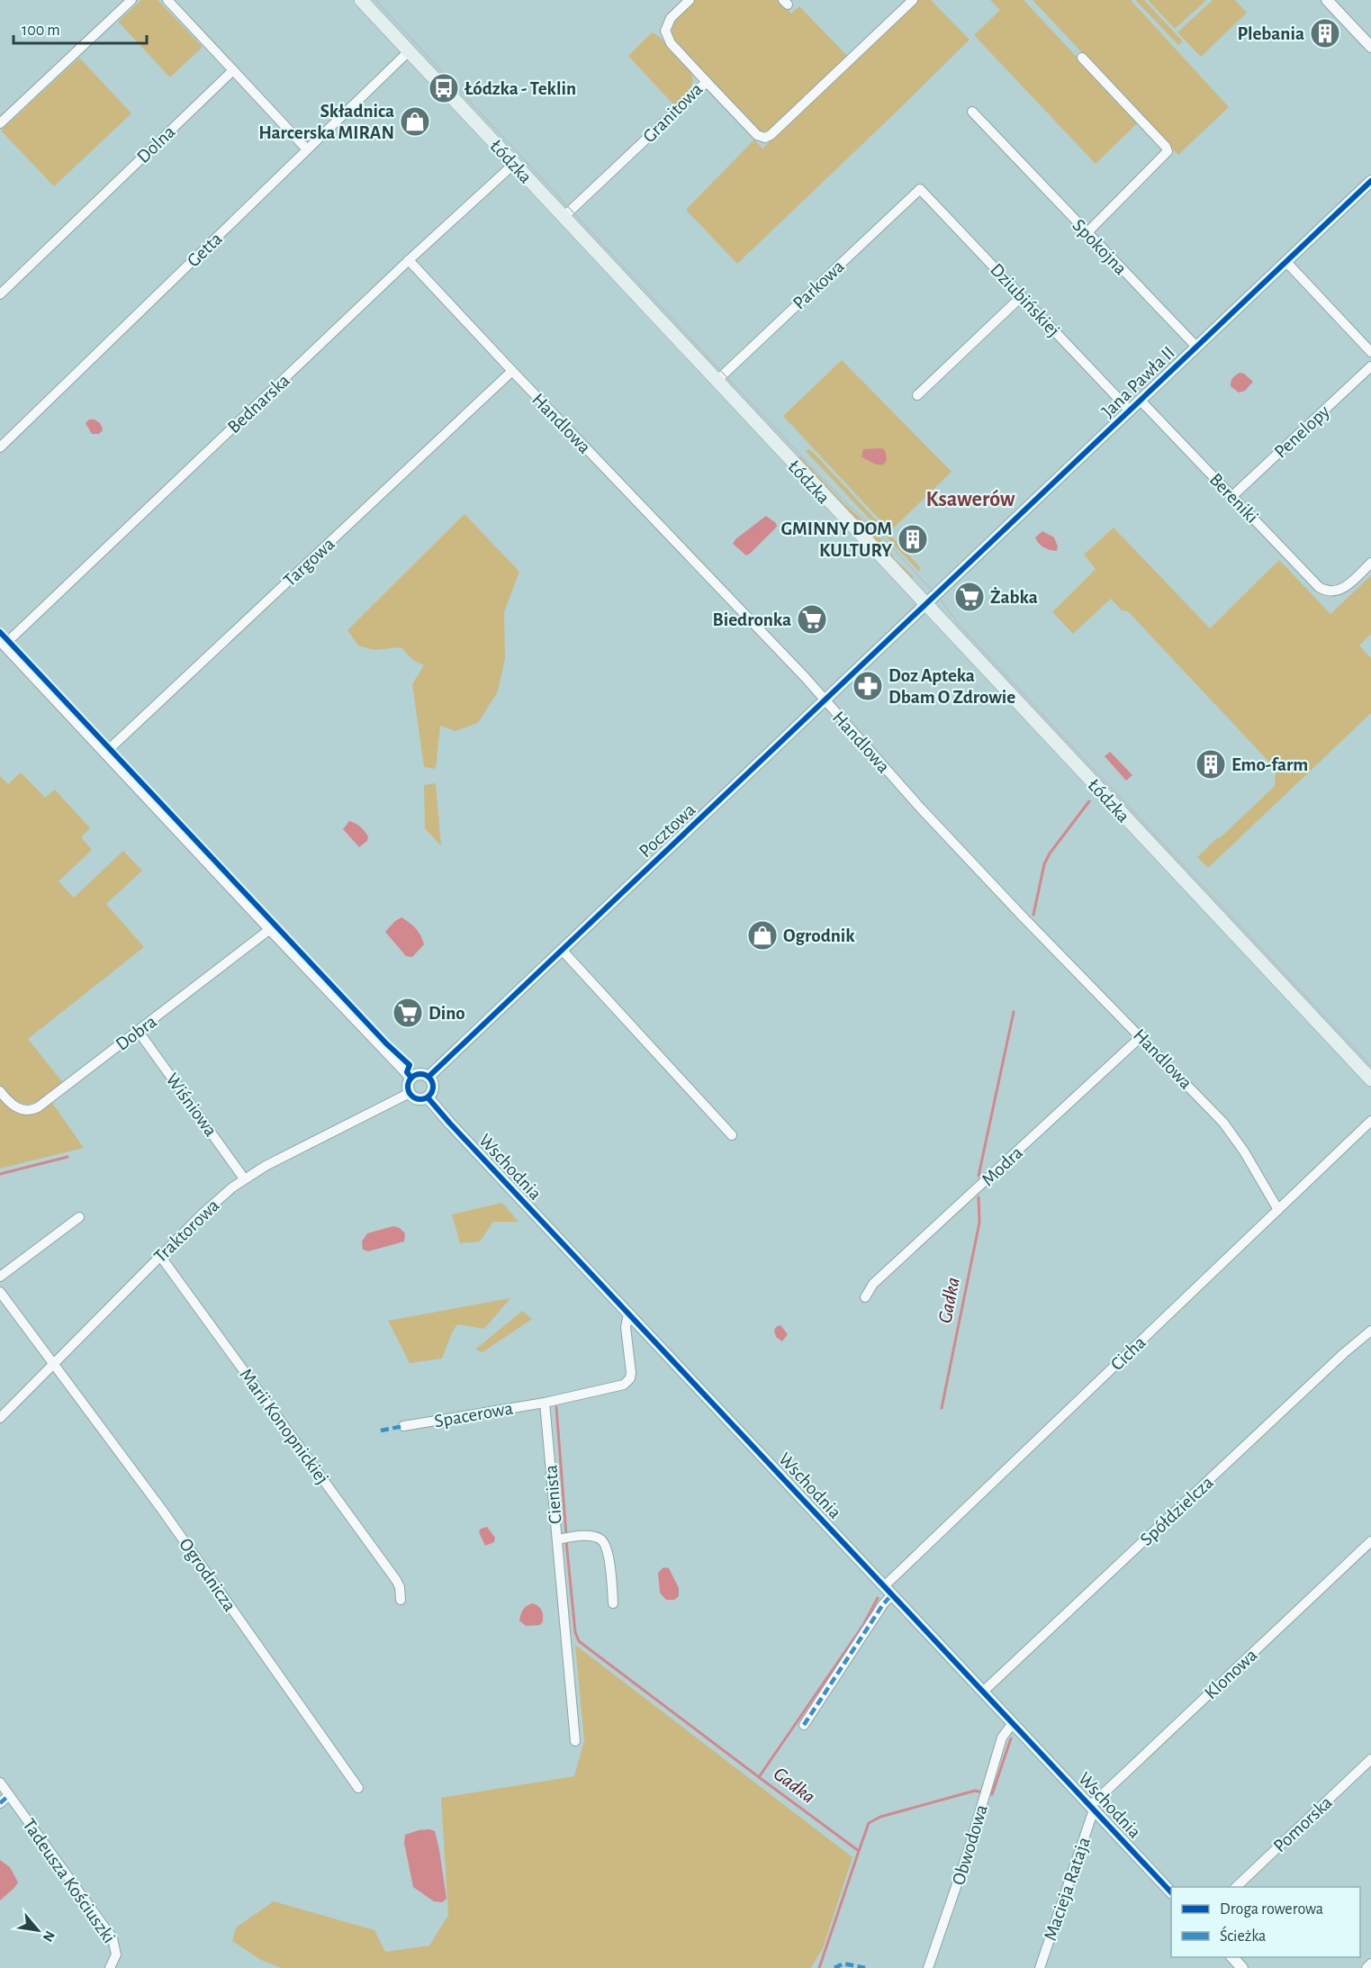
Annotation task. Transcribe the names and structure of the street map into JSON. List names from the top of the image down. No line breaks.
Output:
{"streets":{"main road":["Łódzka"],"street":["Granitowa","Dolna","Spokojna","Getta","Parkowa","Dziubińskiej","Jana Pawła II","Bednarska","Handlowa","Penelopy","Bereniki","Targowa","Pocztowa","Dobra","Wiśniowa","Modra","Wschodnia","Traktorowa","Cicha","Spacerowa","Marii Konopnickiej","Cienista","Spółdzielcza","Ogrodnicza","Klonowa","Pomorska","Obwodowa","Tadeusza Kościuszki","Macieja Rataja"]},"crossings":[["Granitowa","Łódzka"],["Łódzka","Getta"],["Łódzka","Parkowa"],["Łódzka","Jana Pawła II"],["Łódzka","Bednarska"],["Łódzka","Pocztowa"],["Spokojna","Jana Pawła II"],["Parkowa","Dziubińskiej"],["Dziubińskiej","Jana Pawła II"],["Jana Pawła II","Bereniki"],["Jana Pawła II","Pocztowa"],["Bednarska","Handlowa"],["Handlowa","Targowa"],["Handlowa","Pocztowa"],["Handlowa","Modra"],["Handlowa","Cicha"],["Penelopy","Bereniki"],["Pocztowa","Wschodnia"],["Pocztowa","Traktorowa"],["Dobra","Wiśniowa"],["Wiśniowa","Traktorowa"],["Wschodnia","Traktorowa"],["Wschodnia","Cicha"],["Wschodnia","Spółdzielcza"],["Wschodnia","Klonowa"],["Wschodnia","Obwodowa"],["Wschodnia","Macieja Rataja"],["Traktorowa","Marii Konopnickiej"],["Traktorowa","Ogrodnicza"],["Spacerowa","Cienista"],["Klonowa","Macieja Rataja"]],"districts":["Ksawerów"],"water":["Gadka"],"places":{"building":["Plebania","GMINNY DOM KULTURY","Emo-farm"],"bus stop":["Łódzka - Teklin"],"shop":["Składnica Harcerska MIRAN","Ogrodnik"],"supermarket":["Żabka","Biedronka","Dino"],"pharmacy":["Doz Apteka Dbam O Zdrowie"]},"legend":["Droga rowerowa","Ścieżka"],"scale_bar":"100 m","north":"bottom right"}
